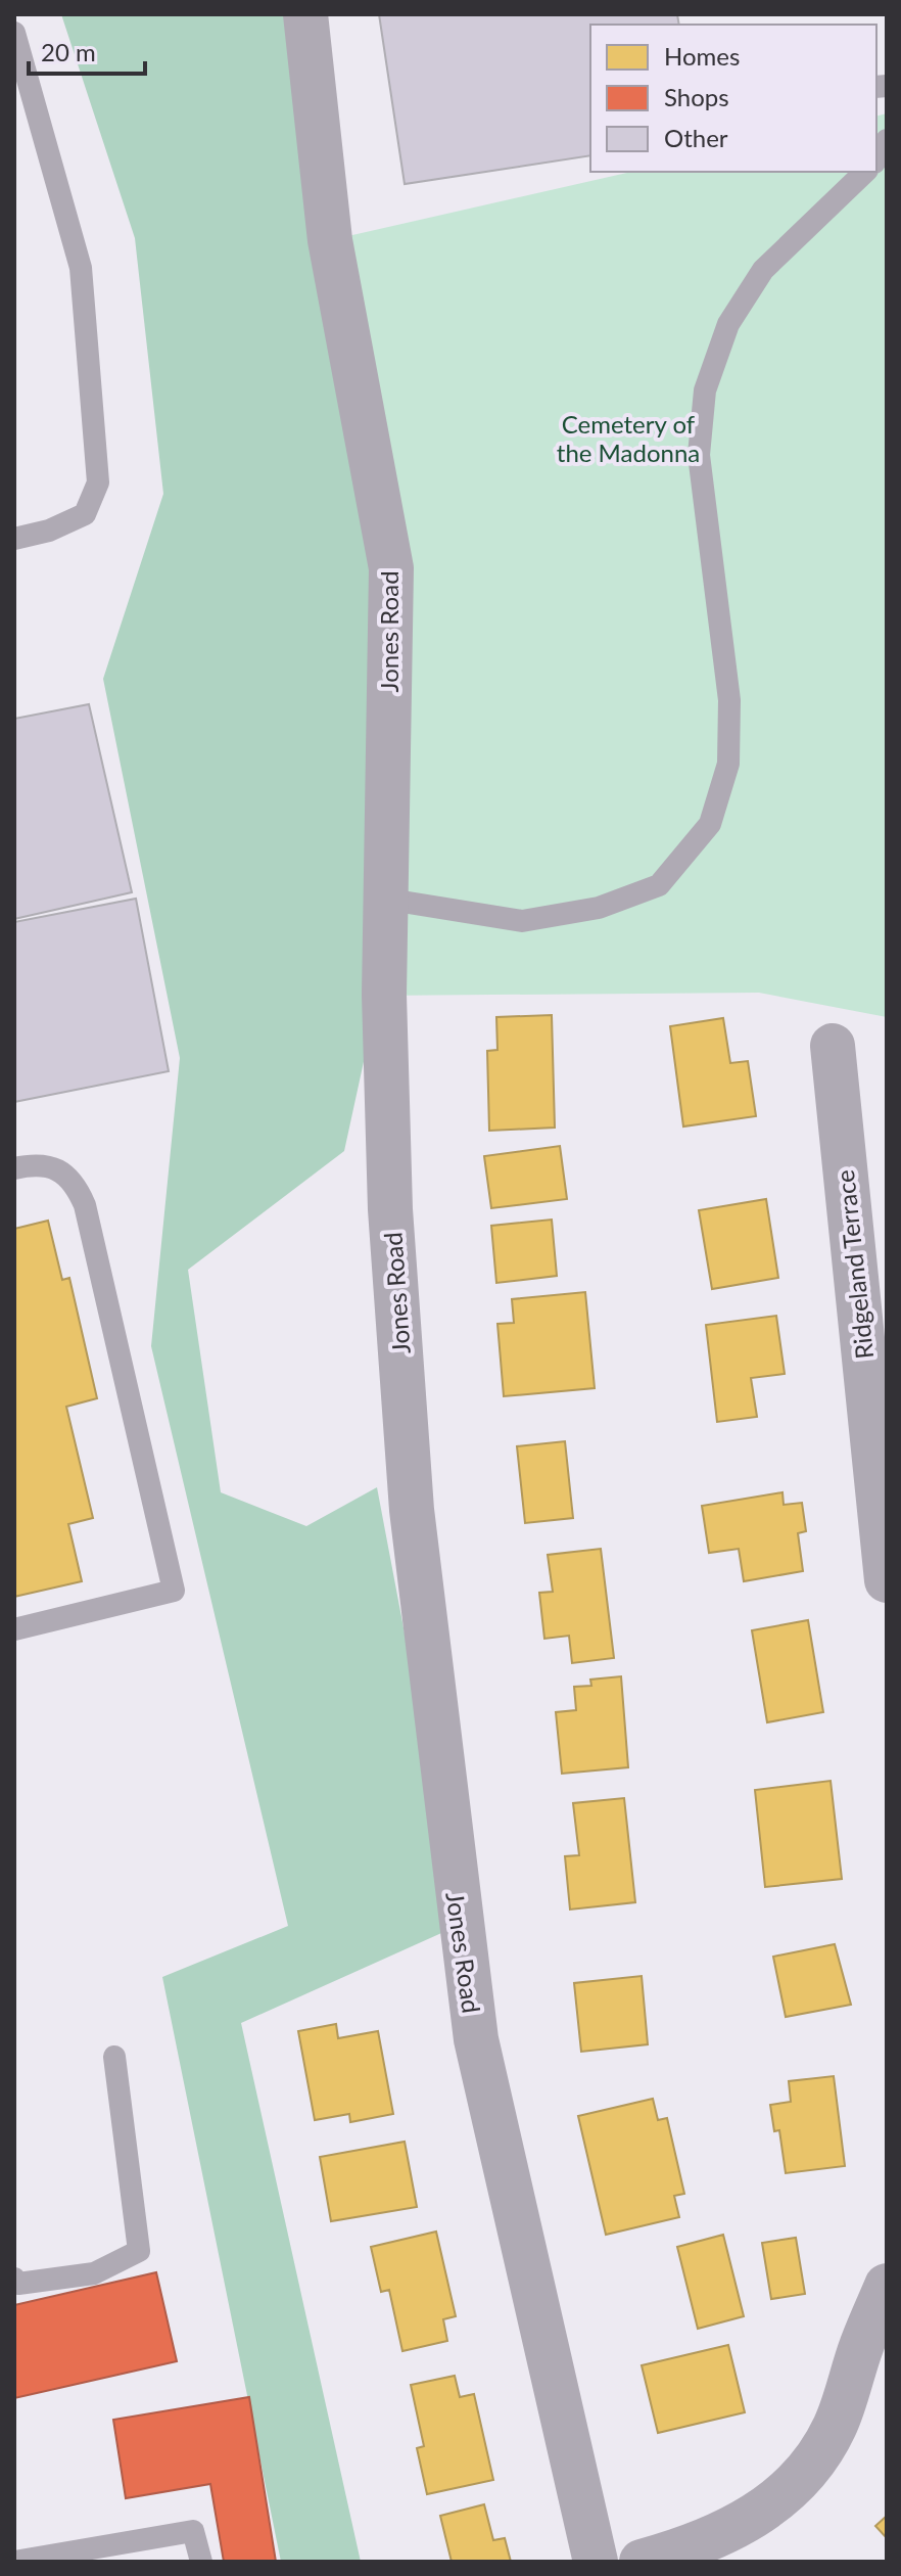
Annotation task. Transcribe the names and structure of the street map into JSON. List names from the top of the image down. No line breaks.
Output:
{"streets":{"street":["Jones Road","Ridgeland Terrace"]},"parks":["Cemetery of the Madonna"],"legend":["Homes","Shops","Other"],"scale_bar":"20 m"}
